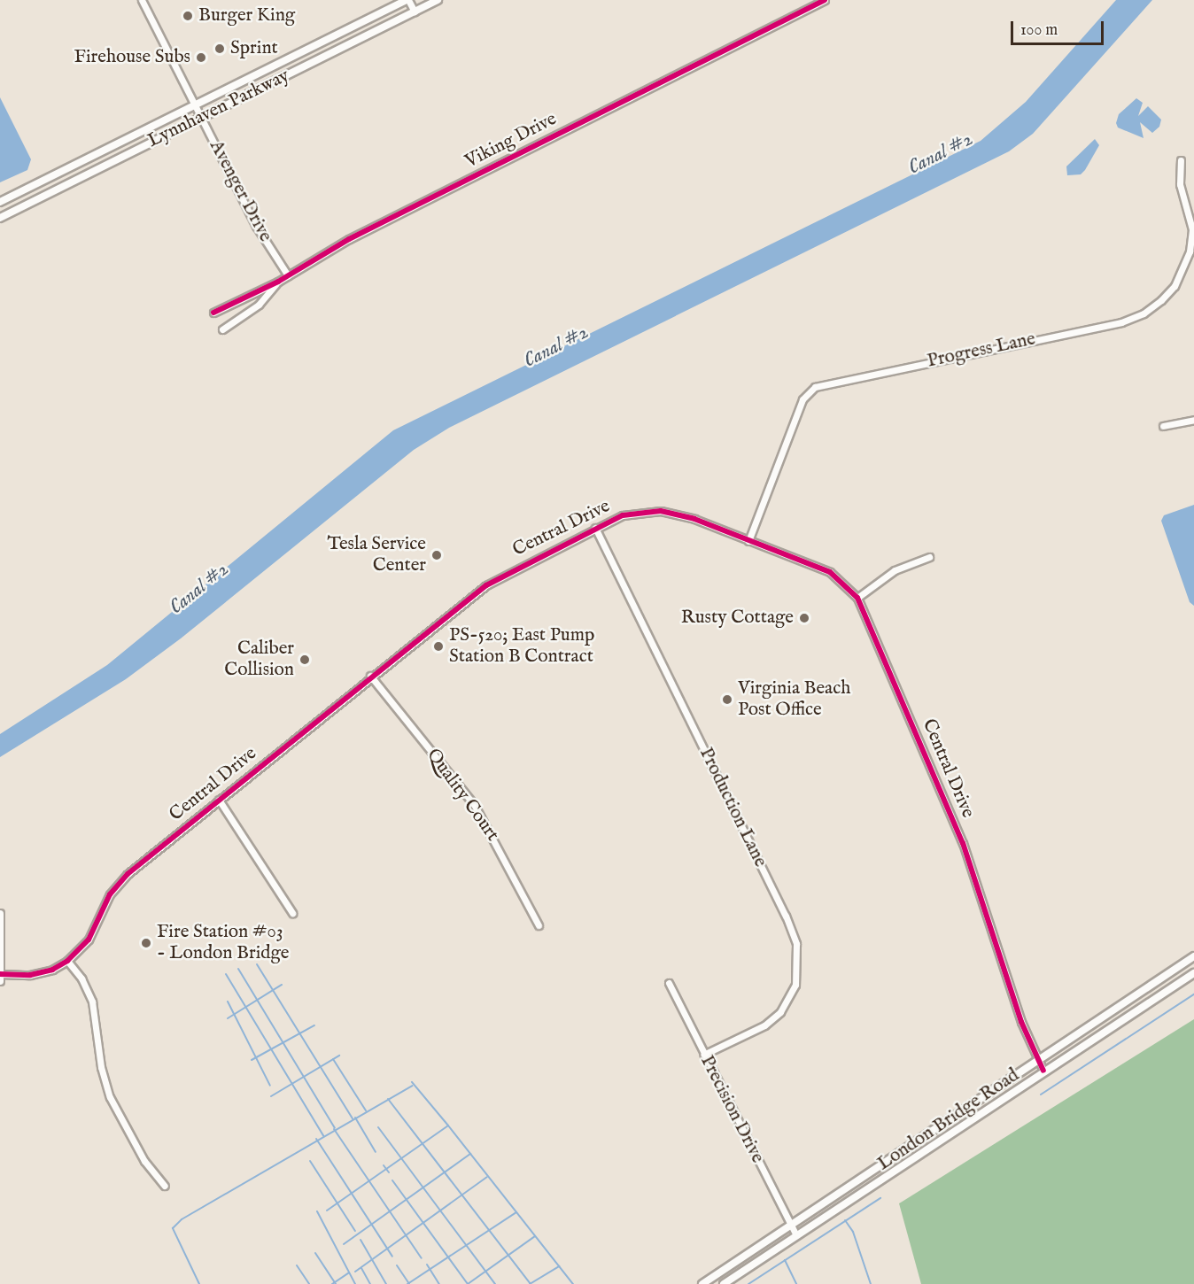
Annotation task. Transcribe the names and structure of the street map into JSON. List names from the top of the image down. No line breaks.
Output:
{"streets":{"main road":["Lynnhaven Parkway","London Bridge Road"],"street":["Viking Drive","Avenger Drive","Progress Lane","Central Drive","Quality Court","Production Lane","Precision Drive"]},"crossings":[["Lynnhaven Parkway","Avenger Drive"],["Viking Drive","Avenger Drive"],["Progress Lane","Central Drive"],["Central Drive","Quality Court"],["Central Drive","Production Lane"],["Central Drive","London Bridge Road"],["Production Lane","Precision Drive"],["Precision Drive","London Bridge Road"]],"water":["Canal #2"],"places":["Burger King","Sprint","Firehouse Subs","Tesla Service Center","Rusty Cottage","PS-520; East Pump Station B Contract","Caliber Collision","Virginia Beach Post Office","Fire Station #03 - London Bridge"],"scale_bar":"100 m"}
